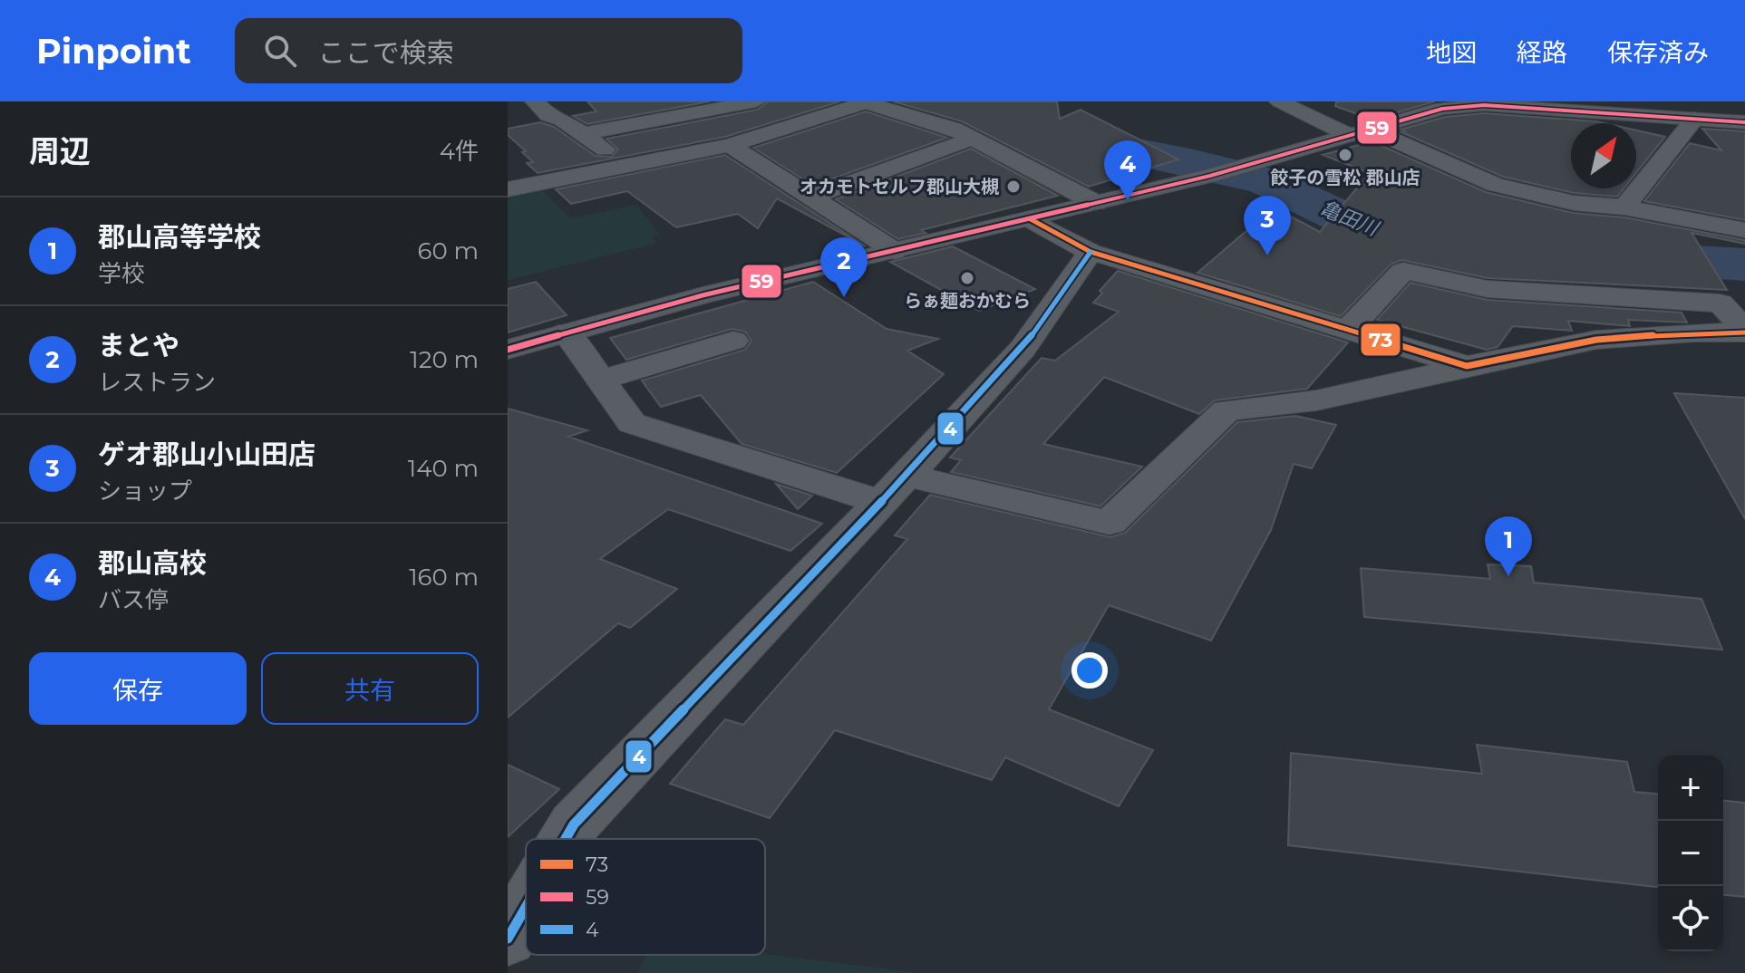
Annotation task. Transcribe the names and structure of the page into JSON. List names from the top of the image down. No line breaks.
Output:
{"water":["亀田川"],"places":["餃子の雪松 郡山店","オカモトセルフ郡山大槻","らぁ麺おかむら"],"lines":["transit line 59","transit line 73","transit line 4"],"legend":["73","59","4"],"north":"top right","page":{"header":"Pinpoint","search":"ここで検索","nav":["地図","経路","保存済み"],"heading":["周辺","4件"],"pins":["4","3","2","1"],"list":[{"mark":"1","name":"郡山高等学校","note":"学校","value":"60 m"},{"mark":"2","name":"まとや","note":"レストラン","value":"120 m"},{"mark":"3","name":"ゲオ郡山小山田店","note":"ショップ","value":"140 m"},{"mark":"4","name":"郡山高校","note":"バス停","value":"160 m"}],"buttons":["保存","共有"],"map_buttons":["+","−"]}}
